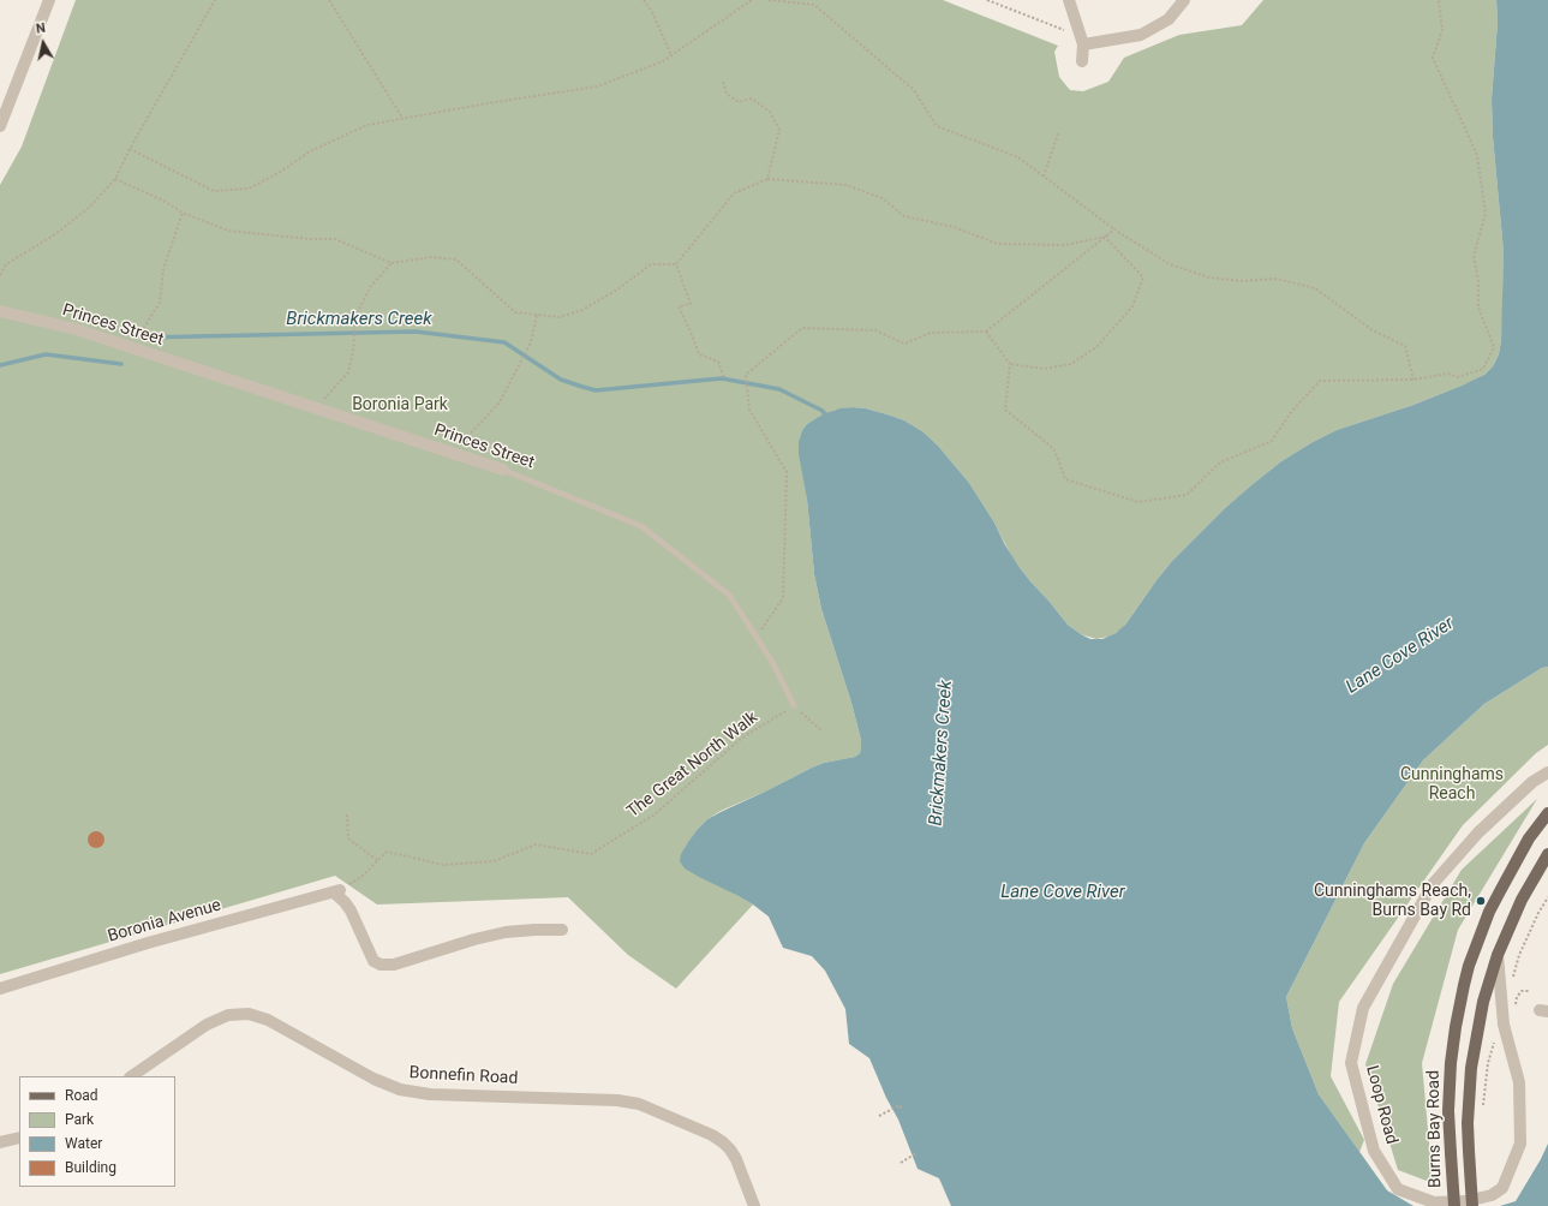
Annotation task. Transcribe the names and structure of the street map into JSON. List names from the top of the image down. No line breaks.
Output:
{"streets":{"main road":["Burns Bay Road"],"street":["Princes Street","Boronia Avenue","Bonnefin Road","Loop Road"],"path":["The Great North Walk"]},"crossings":[["Princes Street","The Great North Walk"],["Loop Road","Burns Bay Road"]],"water":["Brickmakers Creek","Lane Cove River"],"parks":["Boronia Park","Cunninghams Reach"],"places":["Cunninghams Reach, Burns Bay Rd"],"legend":["Road","Park","Water","Building"],"north":"top"}
